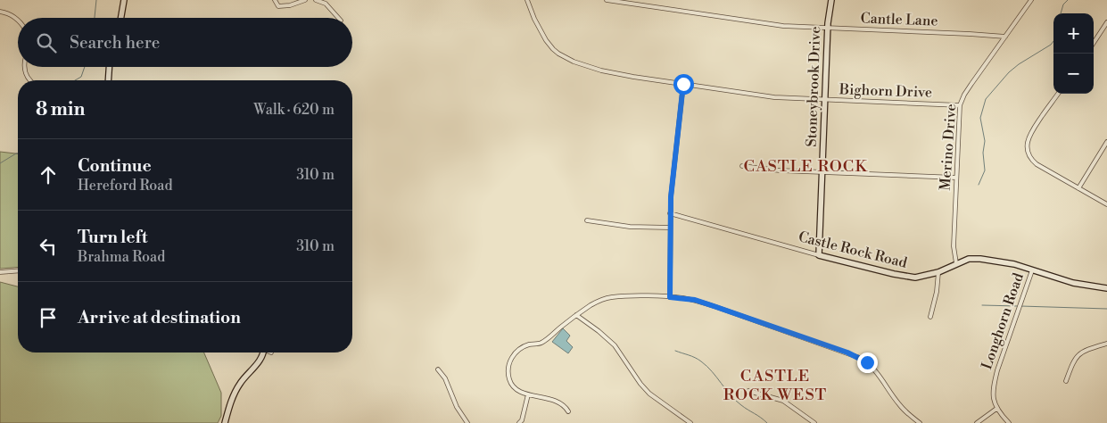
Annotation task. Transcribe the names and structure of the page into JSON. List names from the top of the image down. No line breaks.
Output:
{"streets":{"street":["Cantle Lane","Stoneybrook Drive","Bighorn Drive","Merino Drive","Castle Rock Road","Longhorn Road"]},"crossings":[["Cantle Lane","Stoneybrook Drive"],["Cantle Lane","Merino Drive"],["Stoneybrook Drive","Bighorn Drive"],["Stoneybrook Drive","Castle Rock Road"],["Bighorn Drive","Merino Drive"],["Merino Drive","Castle Rock Road"],["Castle Rock Road","Longhorn Road"]],"districts":["CASTLE ROCK","CASTLE ROCK WEST"],"page":{"map_buttons":["+","−"],"search":"Search here","heading":["8 min","Walk · 620 m"],"list":[["Continue","Hereford Road","310 m"],["Turn left","Brahma Road","310 m"],"Arrive at destination"]}}
